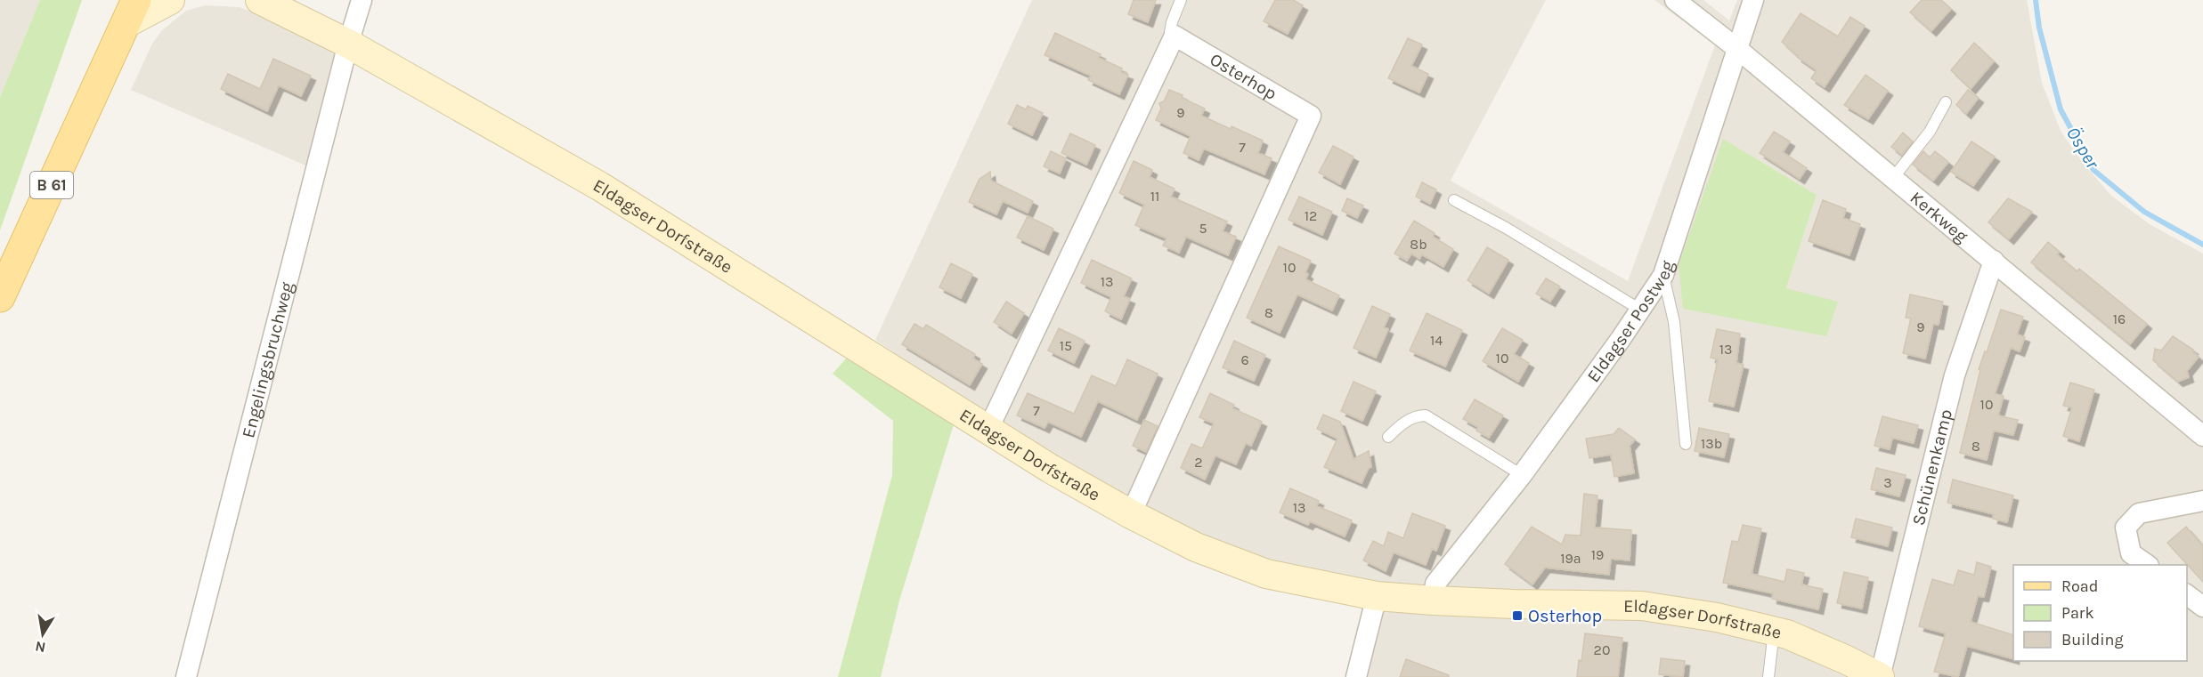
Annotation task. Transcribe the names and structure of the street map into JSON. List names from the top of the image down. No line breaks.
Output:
{"streets":{"main road":["B 61"],"street":["Osterhop","Kerkweg","Eldagser Dorfstraße","Eldagser Postweg","Engelingsbruchweg","Schünenkamp"]},"crossings":[["Osterhop","Eldagser Dorfstraße"],["Kerkweg","Eldagser Postweg"],["Kerkweg","Schünenkamp"],["Eldagser Dorfstraße","Eldagser Postweg"],["Eldagser Dorfstraße","Engelingsbruchweg"],["Eldagser Dorfstraße","Schünenkamp"]],"water":["Ösper"],"places":{"transit":["Osterhop"]},"house_numbers":["9","7","11","12","5","8b","10","13","8","16","9","14","15","13","10","6","10","7","13b","8","2","3","13","19","19a","20"],"legend":["Road","Park","Building"],"north":"bottom"}
